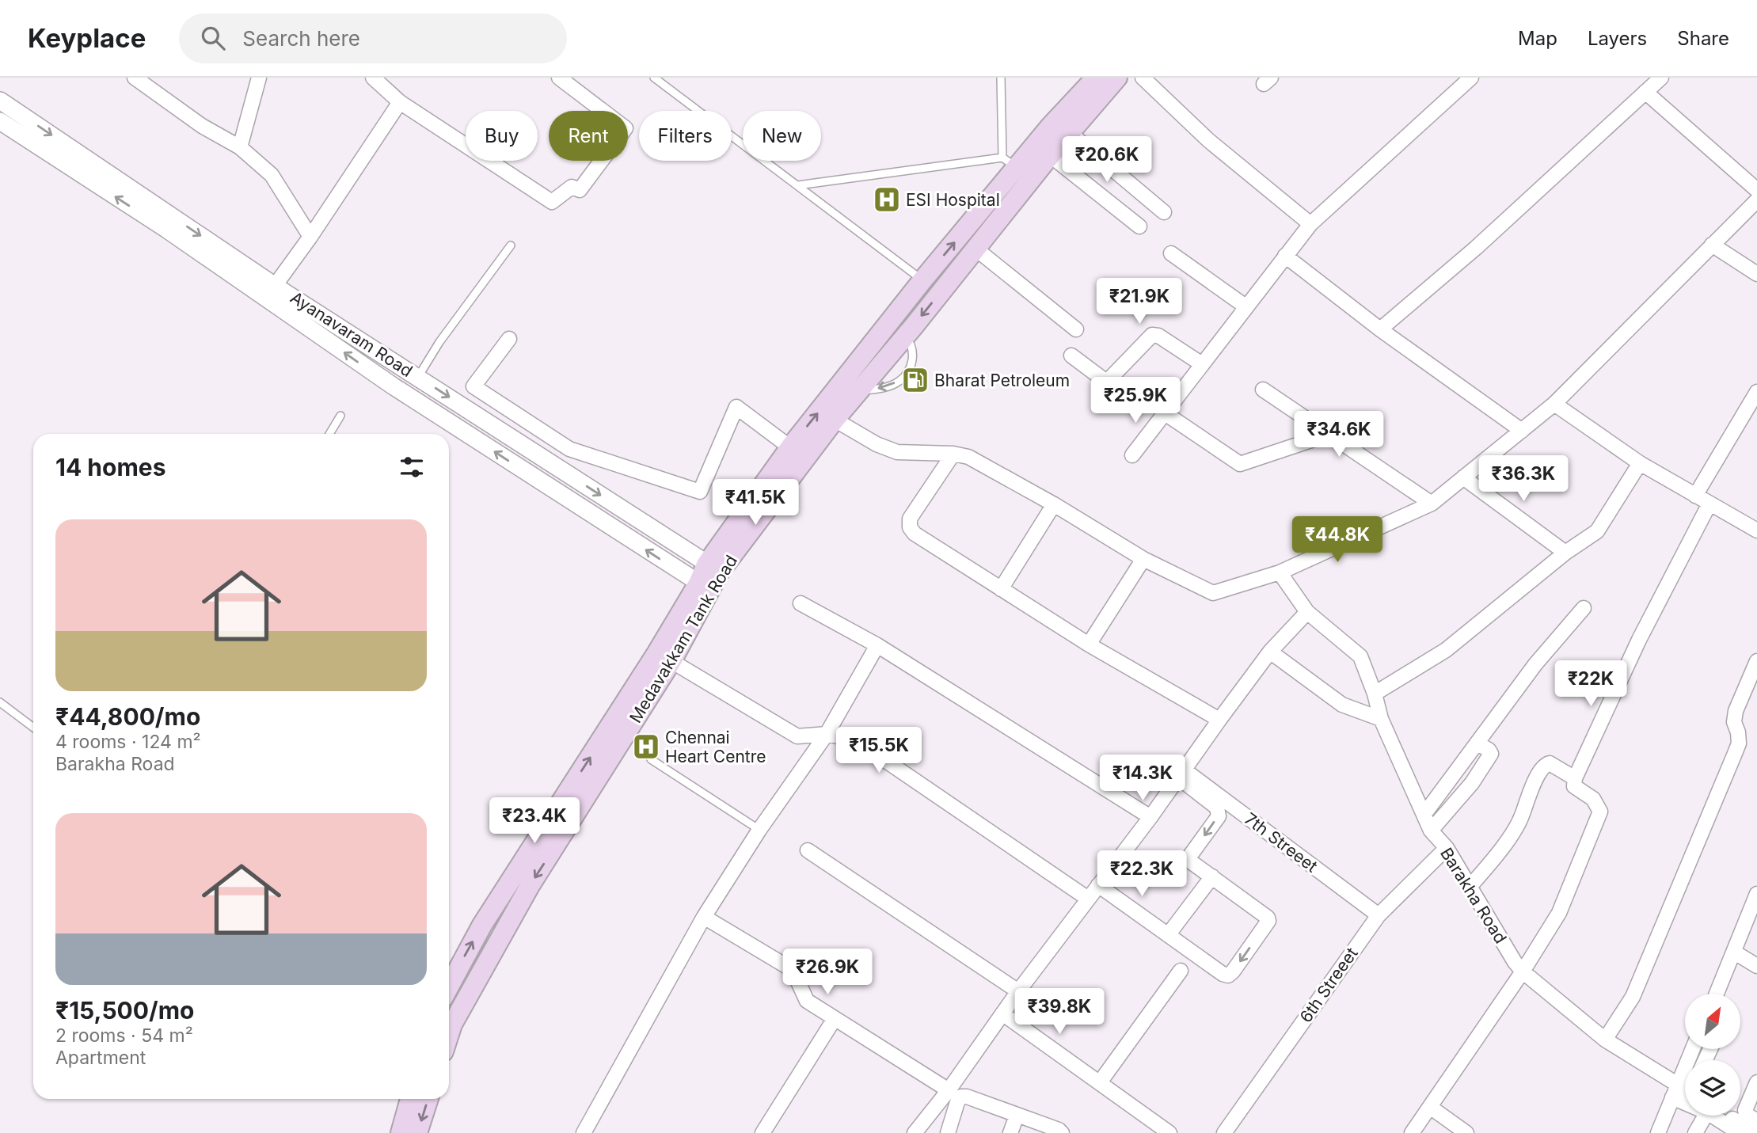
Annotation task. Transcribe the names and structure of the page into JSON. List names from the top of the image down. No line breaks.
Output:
{"streets":{"main road":["Medavakkam Tank Road"],"street":["Ayanavaram Road","7th Streeet","Barakha Road","6th Streeet"]},"crossings":[["Ayanavaram Road","Medavakkam Tank Road"],["7th Streeet","6th Streeet"],["Barakha Road","6th Streeet"]],"places":{"hospital":["ESI Hospital","Chennai Heart Centre"],"fuel station":["Bharat Petroleum"]},"north":"top right","page":{"header":"Keyplace","search":"Search here","nav":["Map","Layers","Share"],"chip":["Buy","Rent","Filters","New"],"price":["₹20.6K","₹21.9K","₹25.9K","₹34.6K","₹36.3K","₹41.5K","₹44.8K","₹22K","₹15.5K","₹14.3K","₹23.4K","₹22.3K","₹26.9K","₹39.8K"],"heading":"14 homes","list":[{"name":"₹44,800/mo","note":"4 rooms · 124 m² · Barakha Road"},{"name":"₹15,500/mo","note":"2 rooms · 54 m² · Apartment"}]}}
